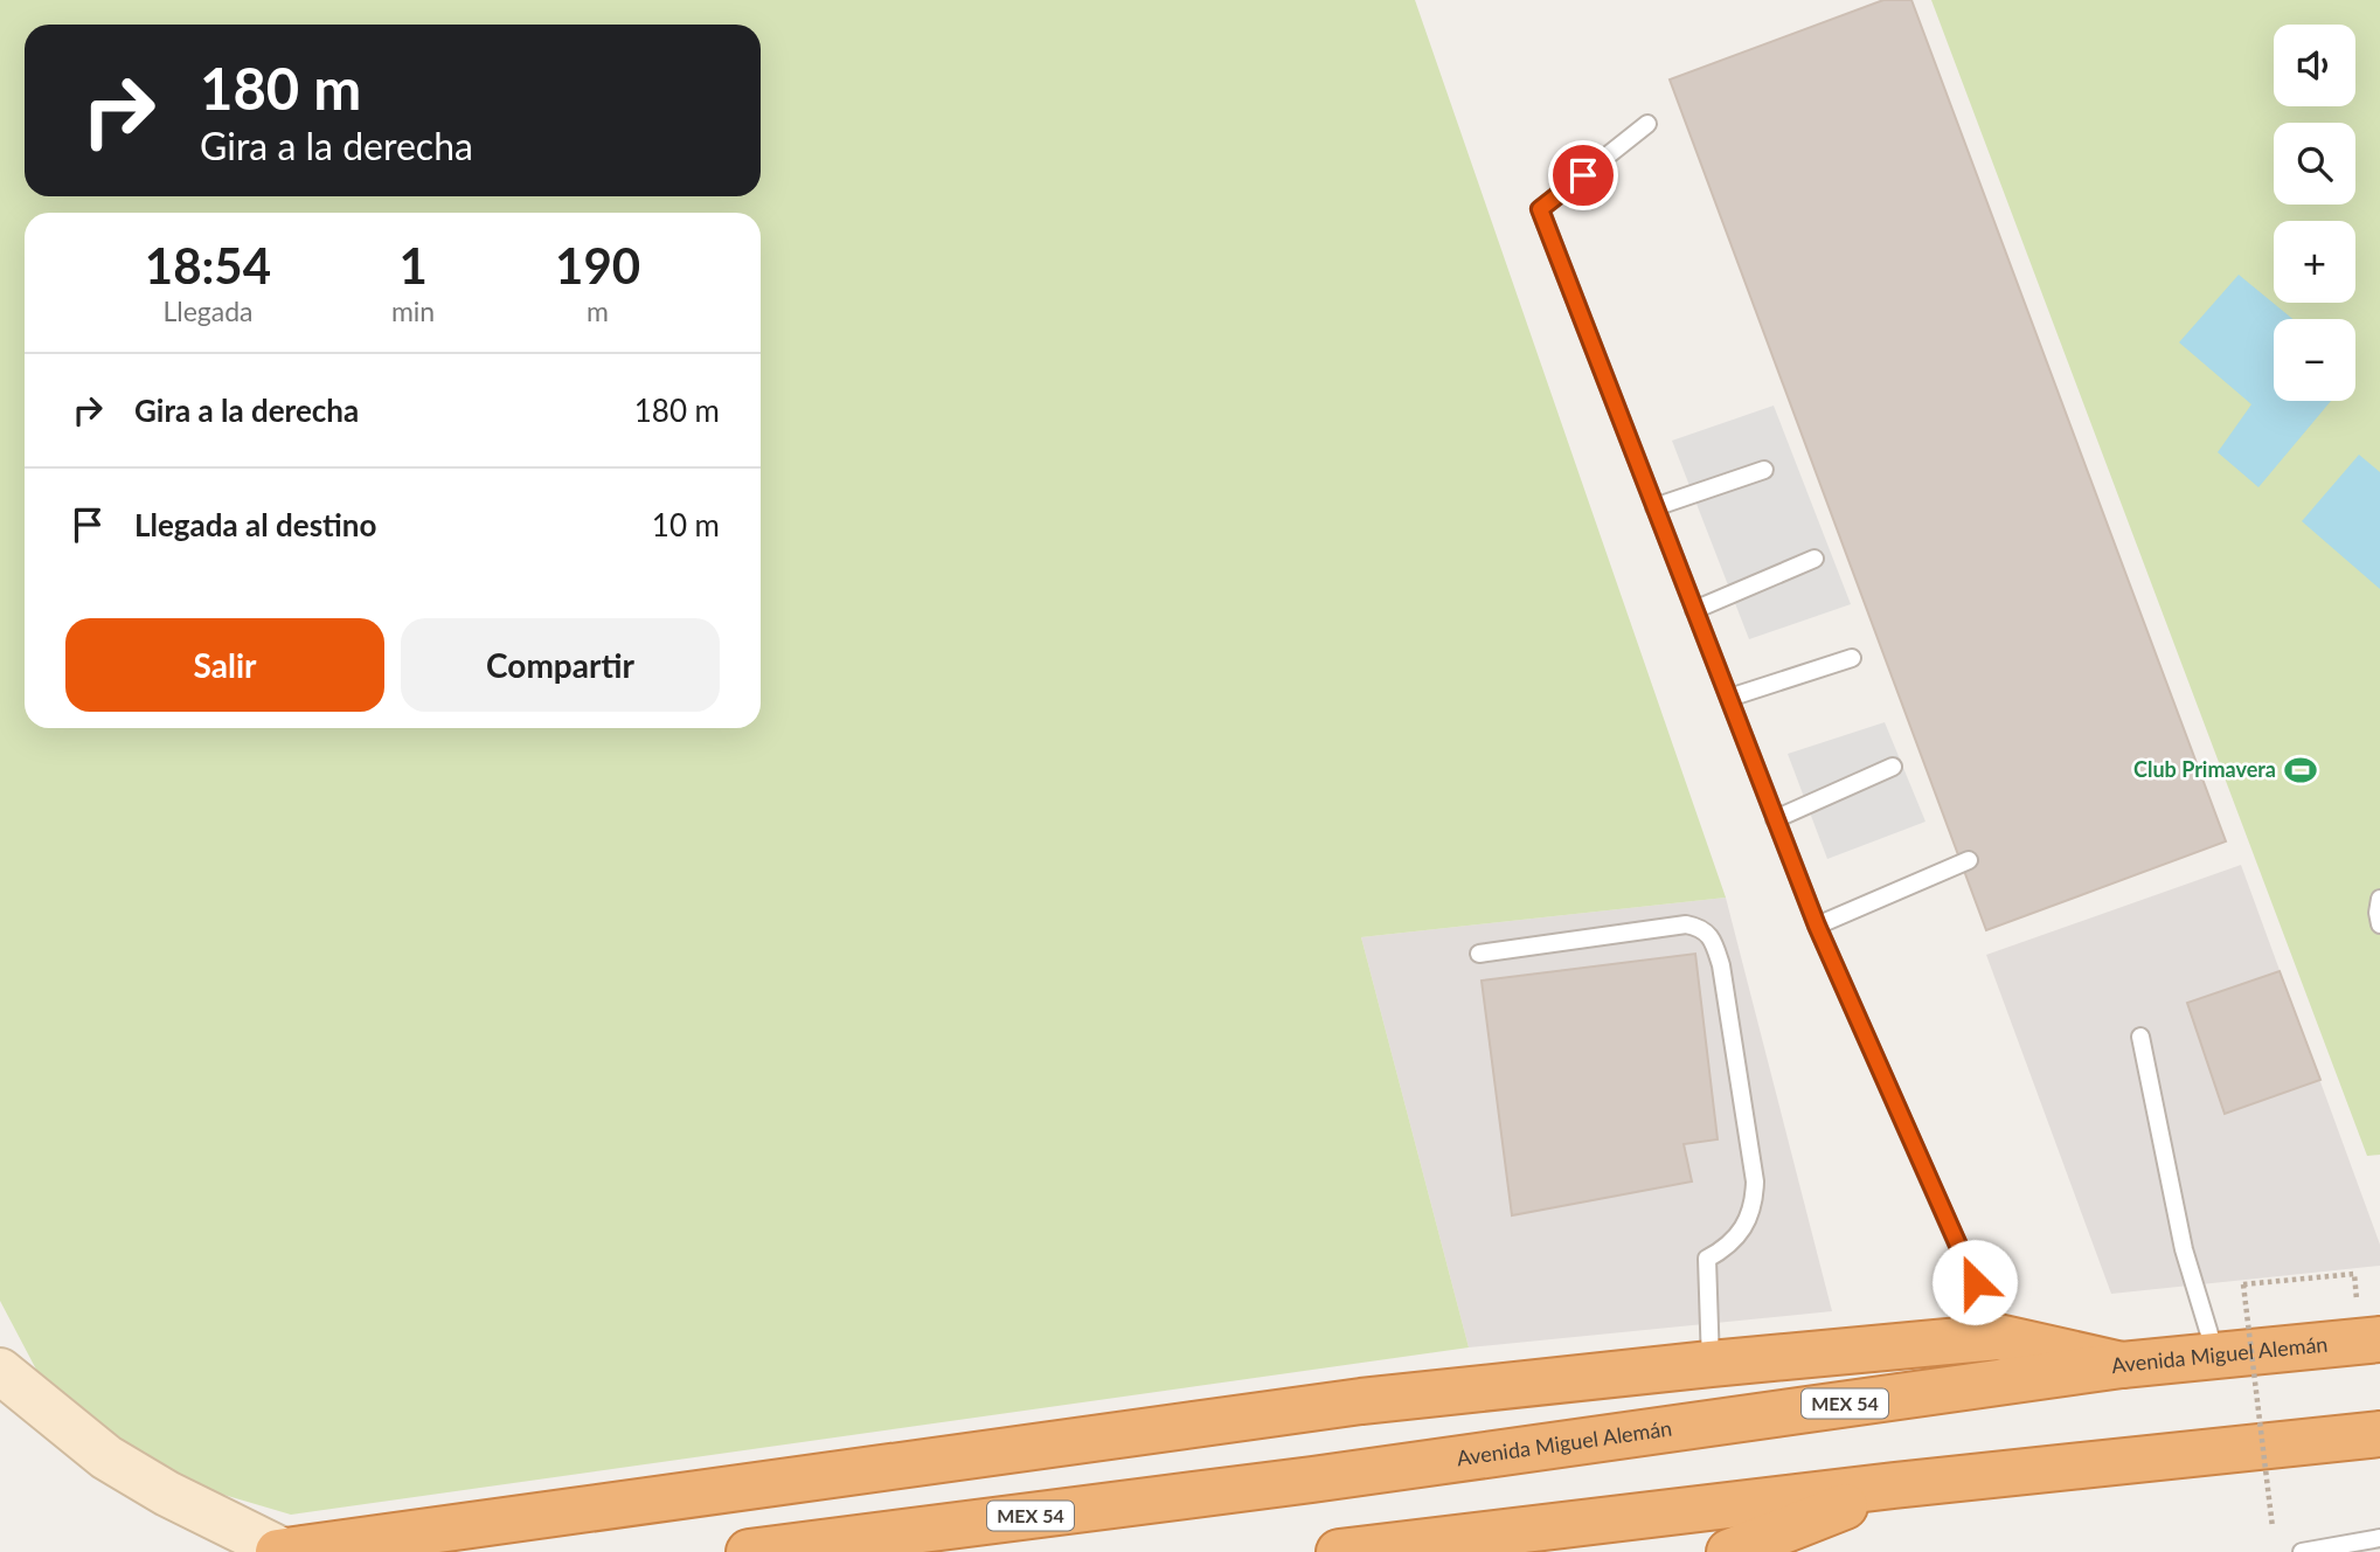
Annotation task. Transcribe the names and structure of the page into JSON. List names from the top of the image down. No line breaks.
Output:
{"streets":{"highway":["Avenida Miguel Alemán","MEX 54"]},"places":{"sports":["Club Primavera"]},"page":{"map_buttons":["+","−"],"turn":["180 m","Gira a la derecha"],"eta":["18:54","Llegada","1","min","190","m"],"list":[{"name":"Gira a la derecha","value":"180 m"},{"name":"Llegada al destino","value":"10 m"}],"buttons":["Salir","Compartir"]}}
